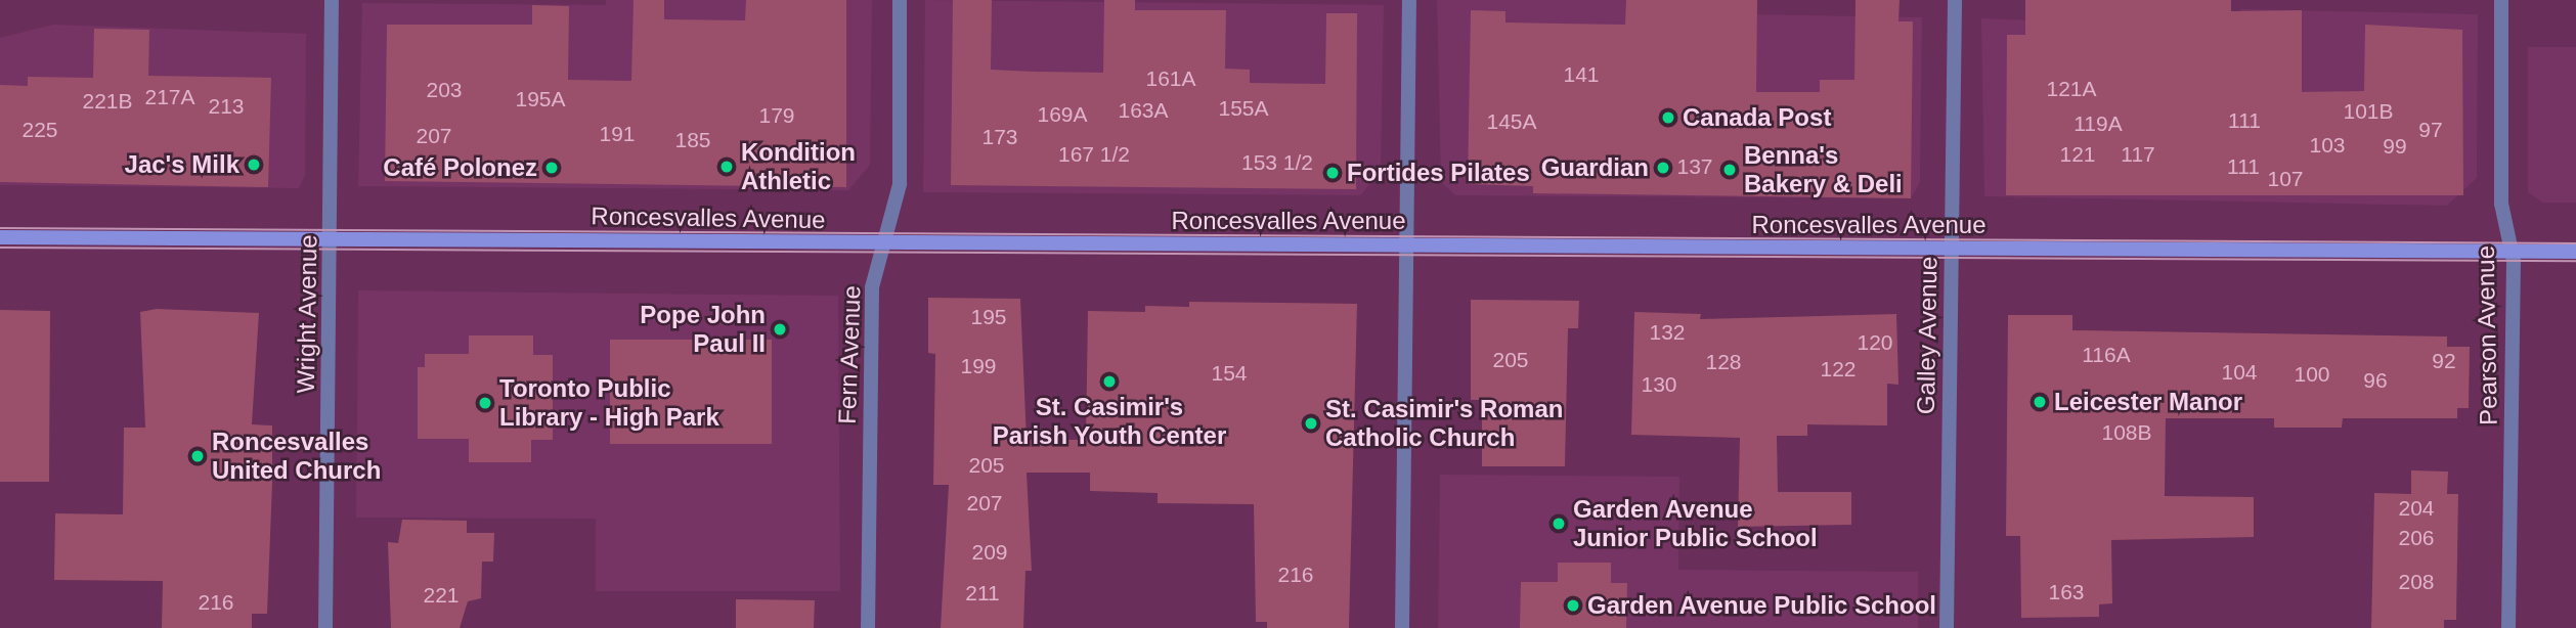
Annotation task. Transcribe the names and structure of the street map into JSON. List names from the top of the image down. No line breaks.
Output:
{"streets":{"street":["Roncesvalles Avenue","Wright Avenue","Galley Avenue","Pearson Avenue","Fern Avenue"]},"crossings":[["Roncesvalles Avenue","Wright Avenue"],["Roncesvalles Avenue","Galley Avenue"],["Roncesvalles Avenue","Pearson Avenue"],["Roncesvalles Avenue","Fern Avenue"]],"places":["Canada Post","Jac's Milk","Kondition Athletic","Café Polonez","Guardian","Benna's Bakery & Deli","Fortides Pilates","Pope John Paul II","St. Casimir's Parish Youth Center","Leicester Manor","Toronto Public Library - High Park","St. Casimir's Roman Catholic Church","Roncesvalles United Church","Garden Avenue Junior Public School","Garden Avenue Public School"],"house_numbers":["141","161A","121A","203","217A","195A","221B","213","155A","163A","101B","169A","179","111","145A","119A","225","97","191","207","173","185","103","99","167 1/2","121","117","153 1/2","137","111","107","195","132","120","116A","205","92","128","199","122","104","154","100","96","130","108B","205","207","204","206","209","216","208","163","211","221","216"]}
